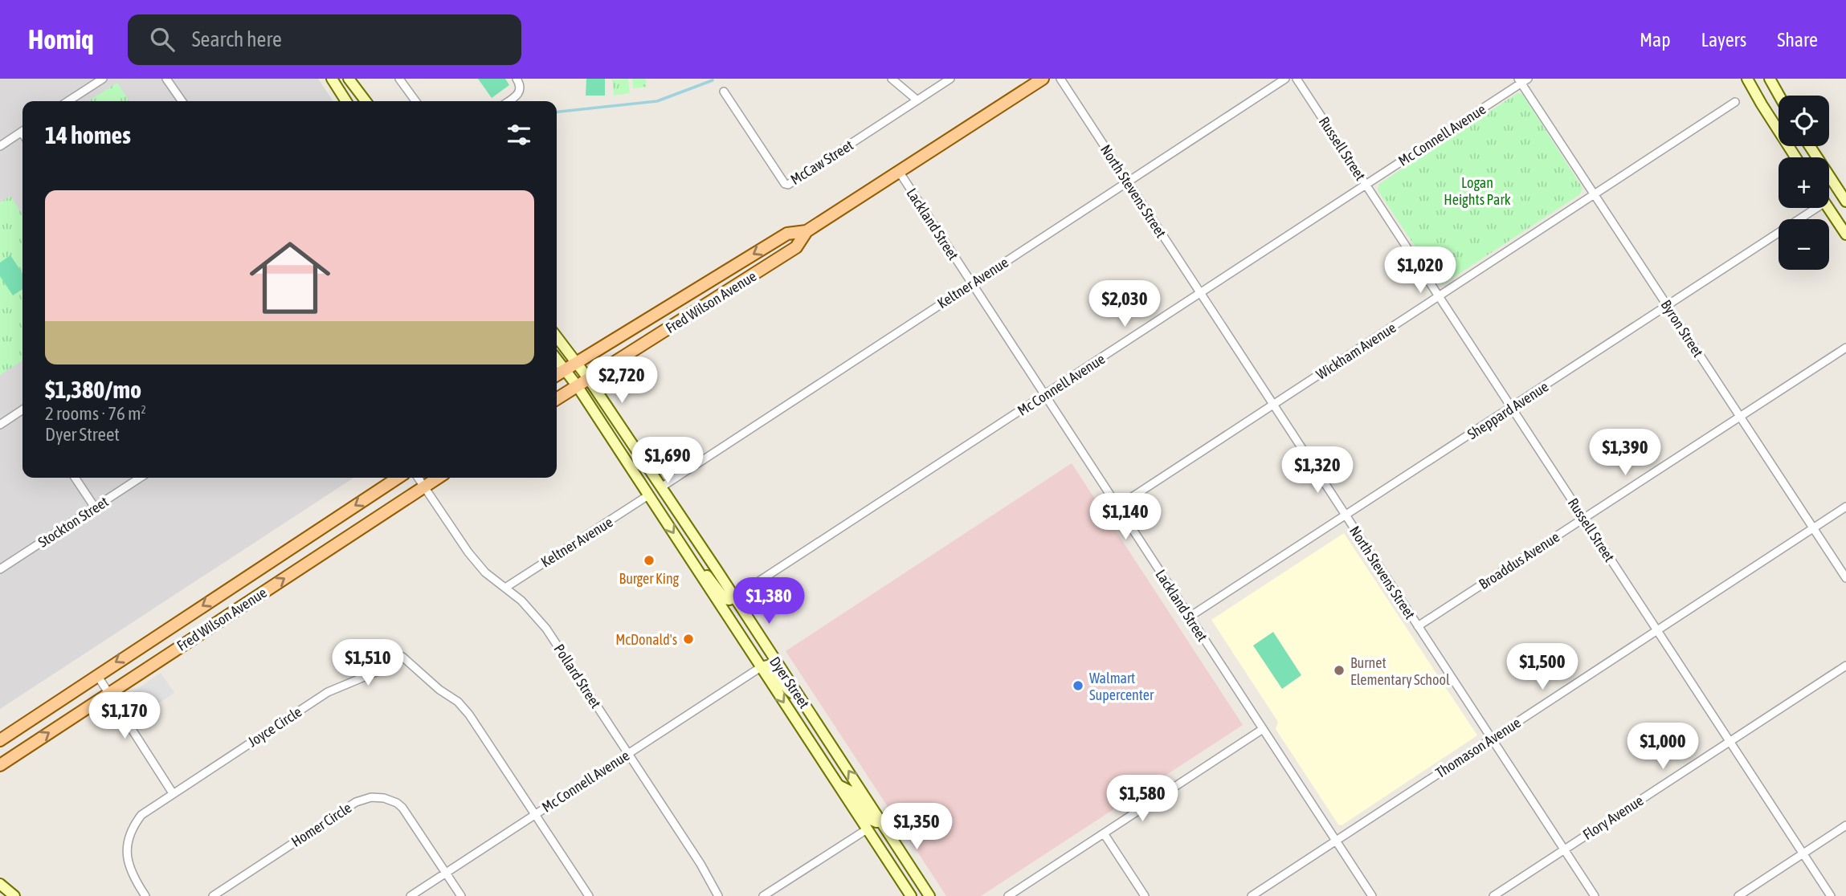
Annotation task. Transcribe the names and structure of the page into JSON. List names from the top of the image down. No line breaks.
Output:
{"streets":{"main road":["Fred Wilson Avenue","Dyer Street"],"street":["Mc Connell Avenue","Russell Street","McCaw Street","North Stevens Street","Lackland Street","Keltner Avenue","Byron Street","Wickham Avenue","Sheppard Avenue","Stockton Street","Broaddus Avenue","Pollard Street","Joyce Circle","Thomason Avenue","Flory Avenue","Homer Circle"]},"crossings":[["Mc Connell Avenue","Russell Street"],["Mc Connell Avenue","North Stevens Street"],["Mc Connell Avenue","Lackland Street"],["Mc Connell Avenue","Byron Street"],["Mc Connell Avenue","Pollard Street"],["Mc Connell Avenue","Dyer Street"],["Mc Connell Avenue","Joyce Circle"],["Mc Connell Avenue","Homer Circle"],["Russell Street","Wickham Avenue"],["Russell Street","Sheppard Avenue"],["Russell Street","Broaddus Avenue"],["Russell Street","Thomason Avenue"],["Russell Street","Flory Avenue"],["North Stevens Street","Keltner Avenue"],["North Stevens Street","Wickham Avenue"],["North Stevens Street","Sheppard Avenue"],["North Stevens Street","Broaddus Avenue"],["North Stevens Street","Thomason Avenue"],["North Stevens Street","Flory Avenue"],["Lackland Street","Keltner Avenue"],["Lackland Street","Fred Wilson Avenue"],["Lackland Street","Wickham Avenue"],["Lackland Street","Sheppard Avenue"],["Lackland Street","Thomason Avenue"],["Keltner Avenue","Pollard Street"],["Keltner Avenue","Dyer Street"],["Fred Wilson Avenue","Pollard Street"],["Fred Wilson Avenue","Dyer Street"],["Byron Street","Wickham Avenue"],["Byron Street","Sheppard Avenue"],["Byron Street","Broaddus Avenue"],["Byron Street","Thomason Avenue"]],"parks":["Logan Heights Park"],"places":["Burger King","McDonald's","Burnet Elementary School","Walmart Supercenter"],"page":{"header":"Homiq","search":"Search here","nav":["Map","Layers","Share"],"map_buttons":["+","−"],"heading":"14 homes","list":[{"name":"$1,380/mo","note":"2 rooms · 76 m² · Dyer Street"}],"price":["$1,020","$2,030","$2,720","$1,390","$1,690","$1,320","$1,140","$1,380","$1,510","$1,500","$1,170","$1,000","$1,580","$1,350"]}}
